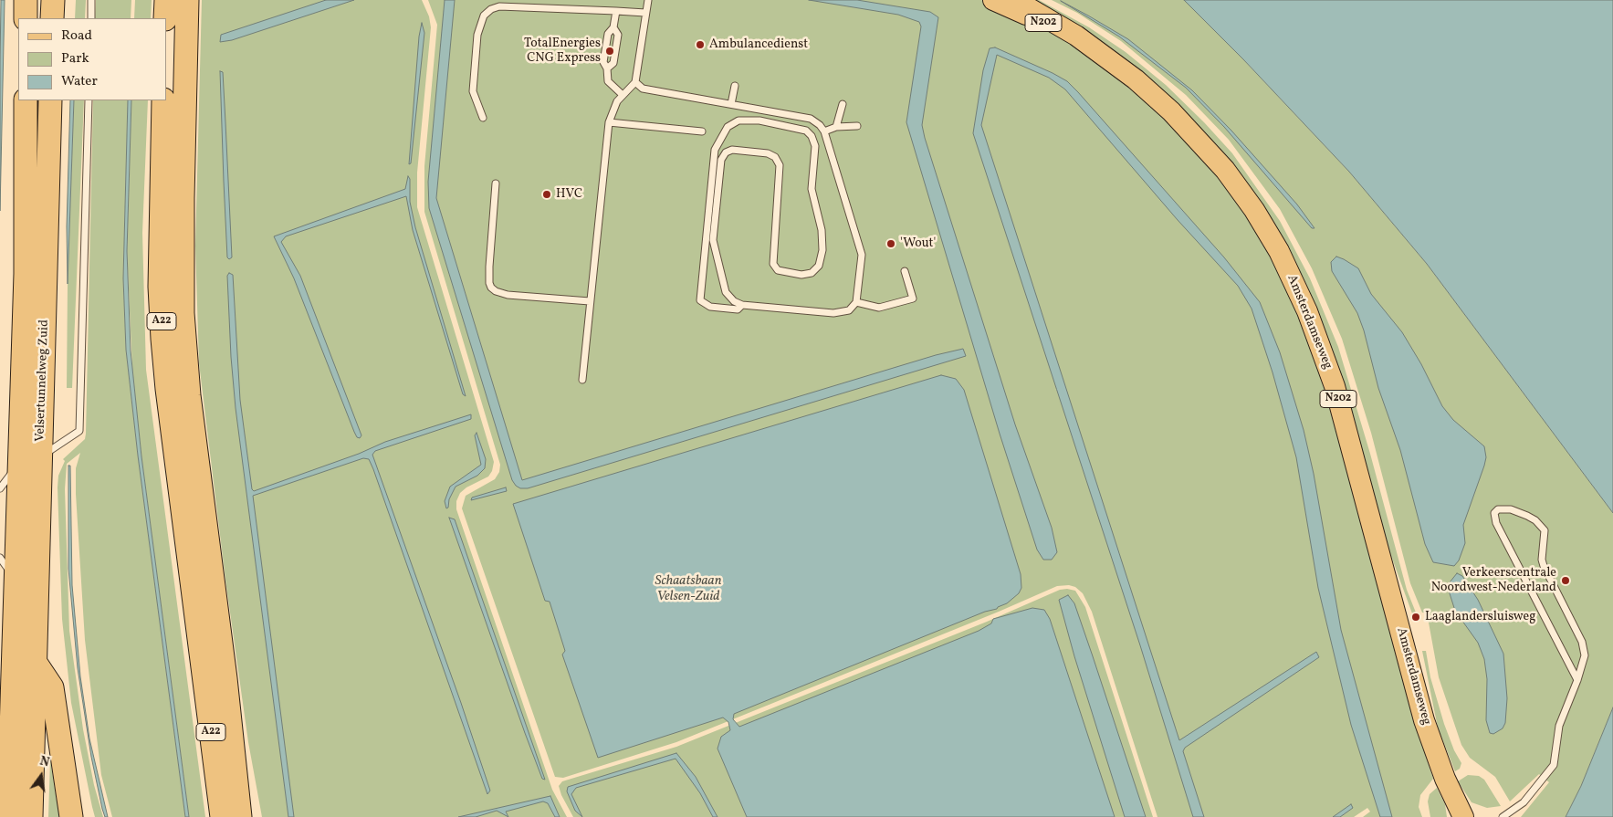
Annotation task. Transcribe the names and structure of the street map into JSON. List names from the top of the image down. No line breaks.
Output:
{"streets":{"highway":["A22","Velsertunnelweg Zuid"],"main road":["N202","Amsterdamseweg"]},"water":["Schaatsbaan Velsen-Zuid"],"places":["Ambulancedienst","TotalEnergies CNG Express","HVC","'Wout'","Verkeerscentrale Noordwest-Nederland","Laaglandersluisweg"],"legend":["Road","Park","Water"],"north":"top"}
